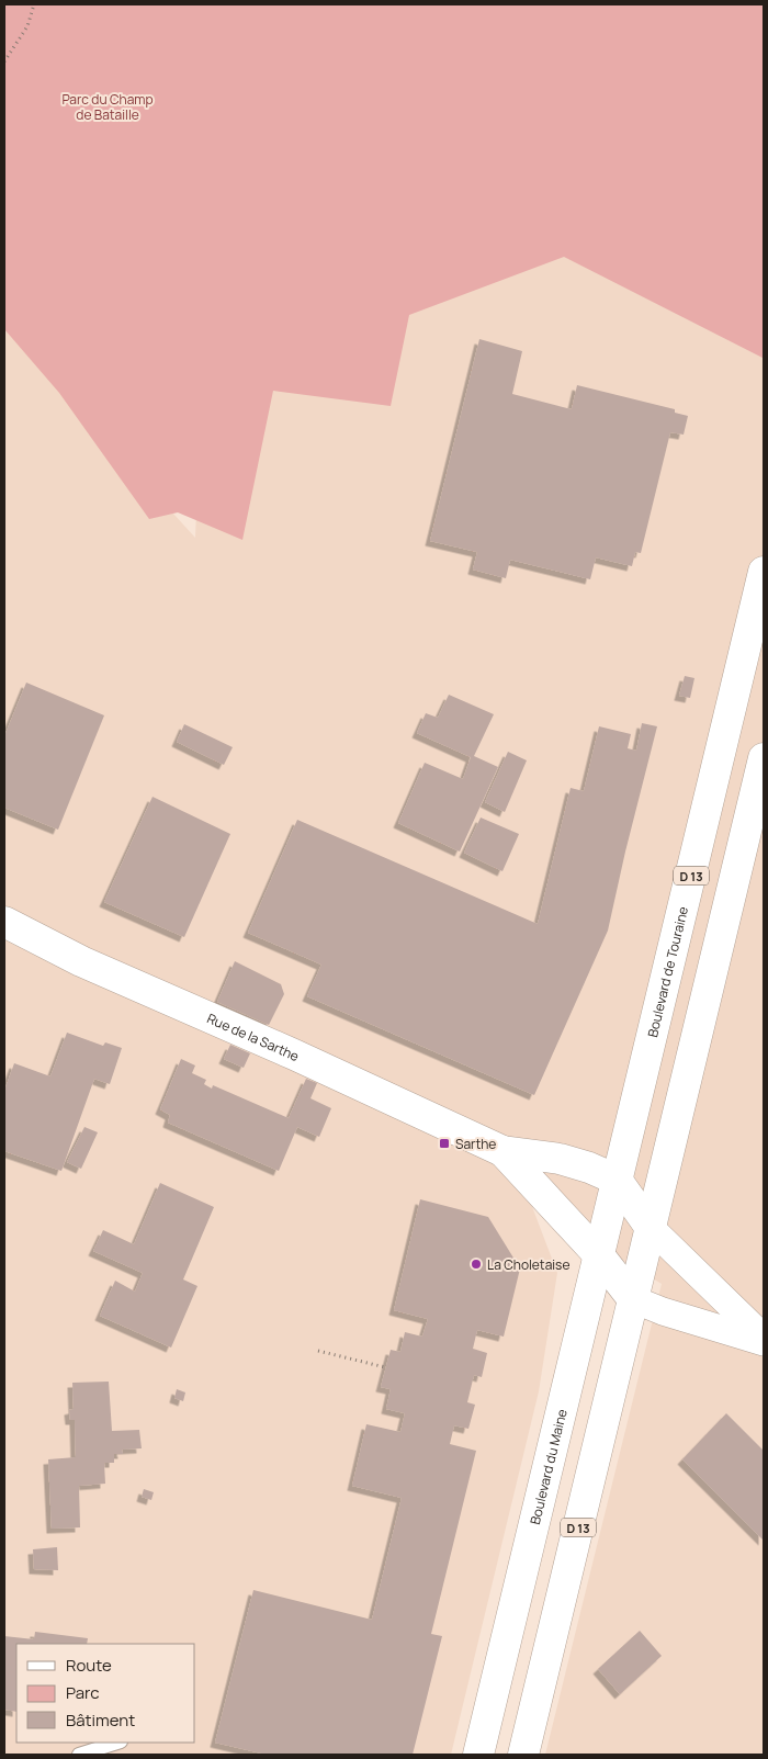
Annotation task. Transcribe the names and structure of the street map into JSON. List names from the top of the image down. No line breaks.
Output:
{"streets":{"main road":["D 13","Boulevard de Touraine","Rue de la Sarthe","Boulevard du Maine"]},"crossings":[["D 13","Rue de la Sarthe"],["Boulevard de Touraine","Rue de la Sarthe"],["Boulevard de Touraine","Boulevard du Maine"],["Rue de la Sarthe","Boulevard du Maine"]],"parks":["Parc du Champ de Bataille"],"places":{"transit":["Sarthe"],"other":["La Choletaise"]},"legend":["Route","Parc","Bâtiment"]}
